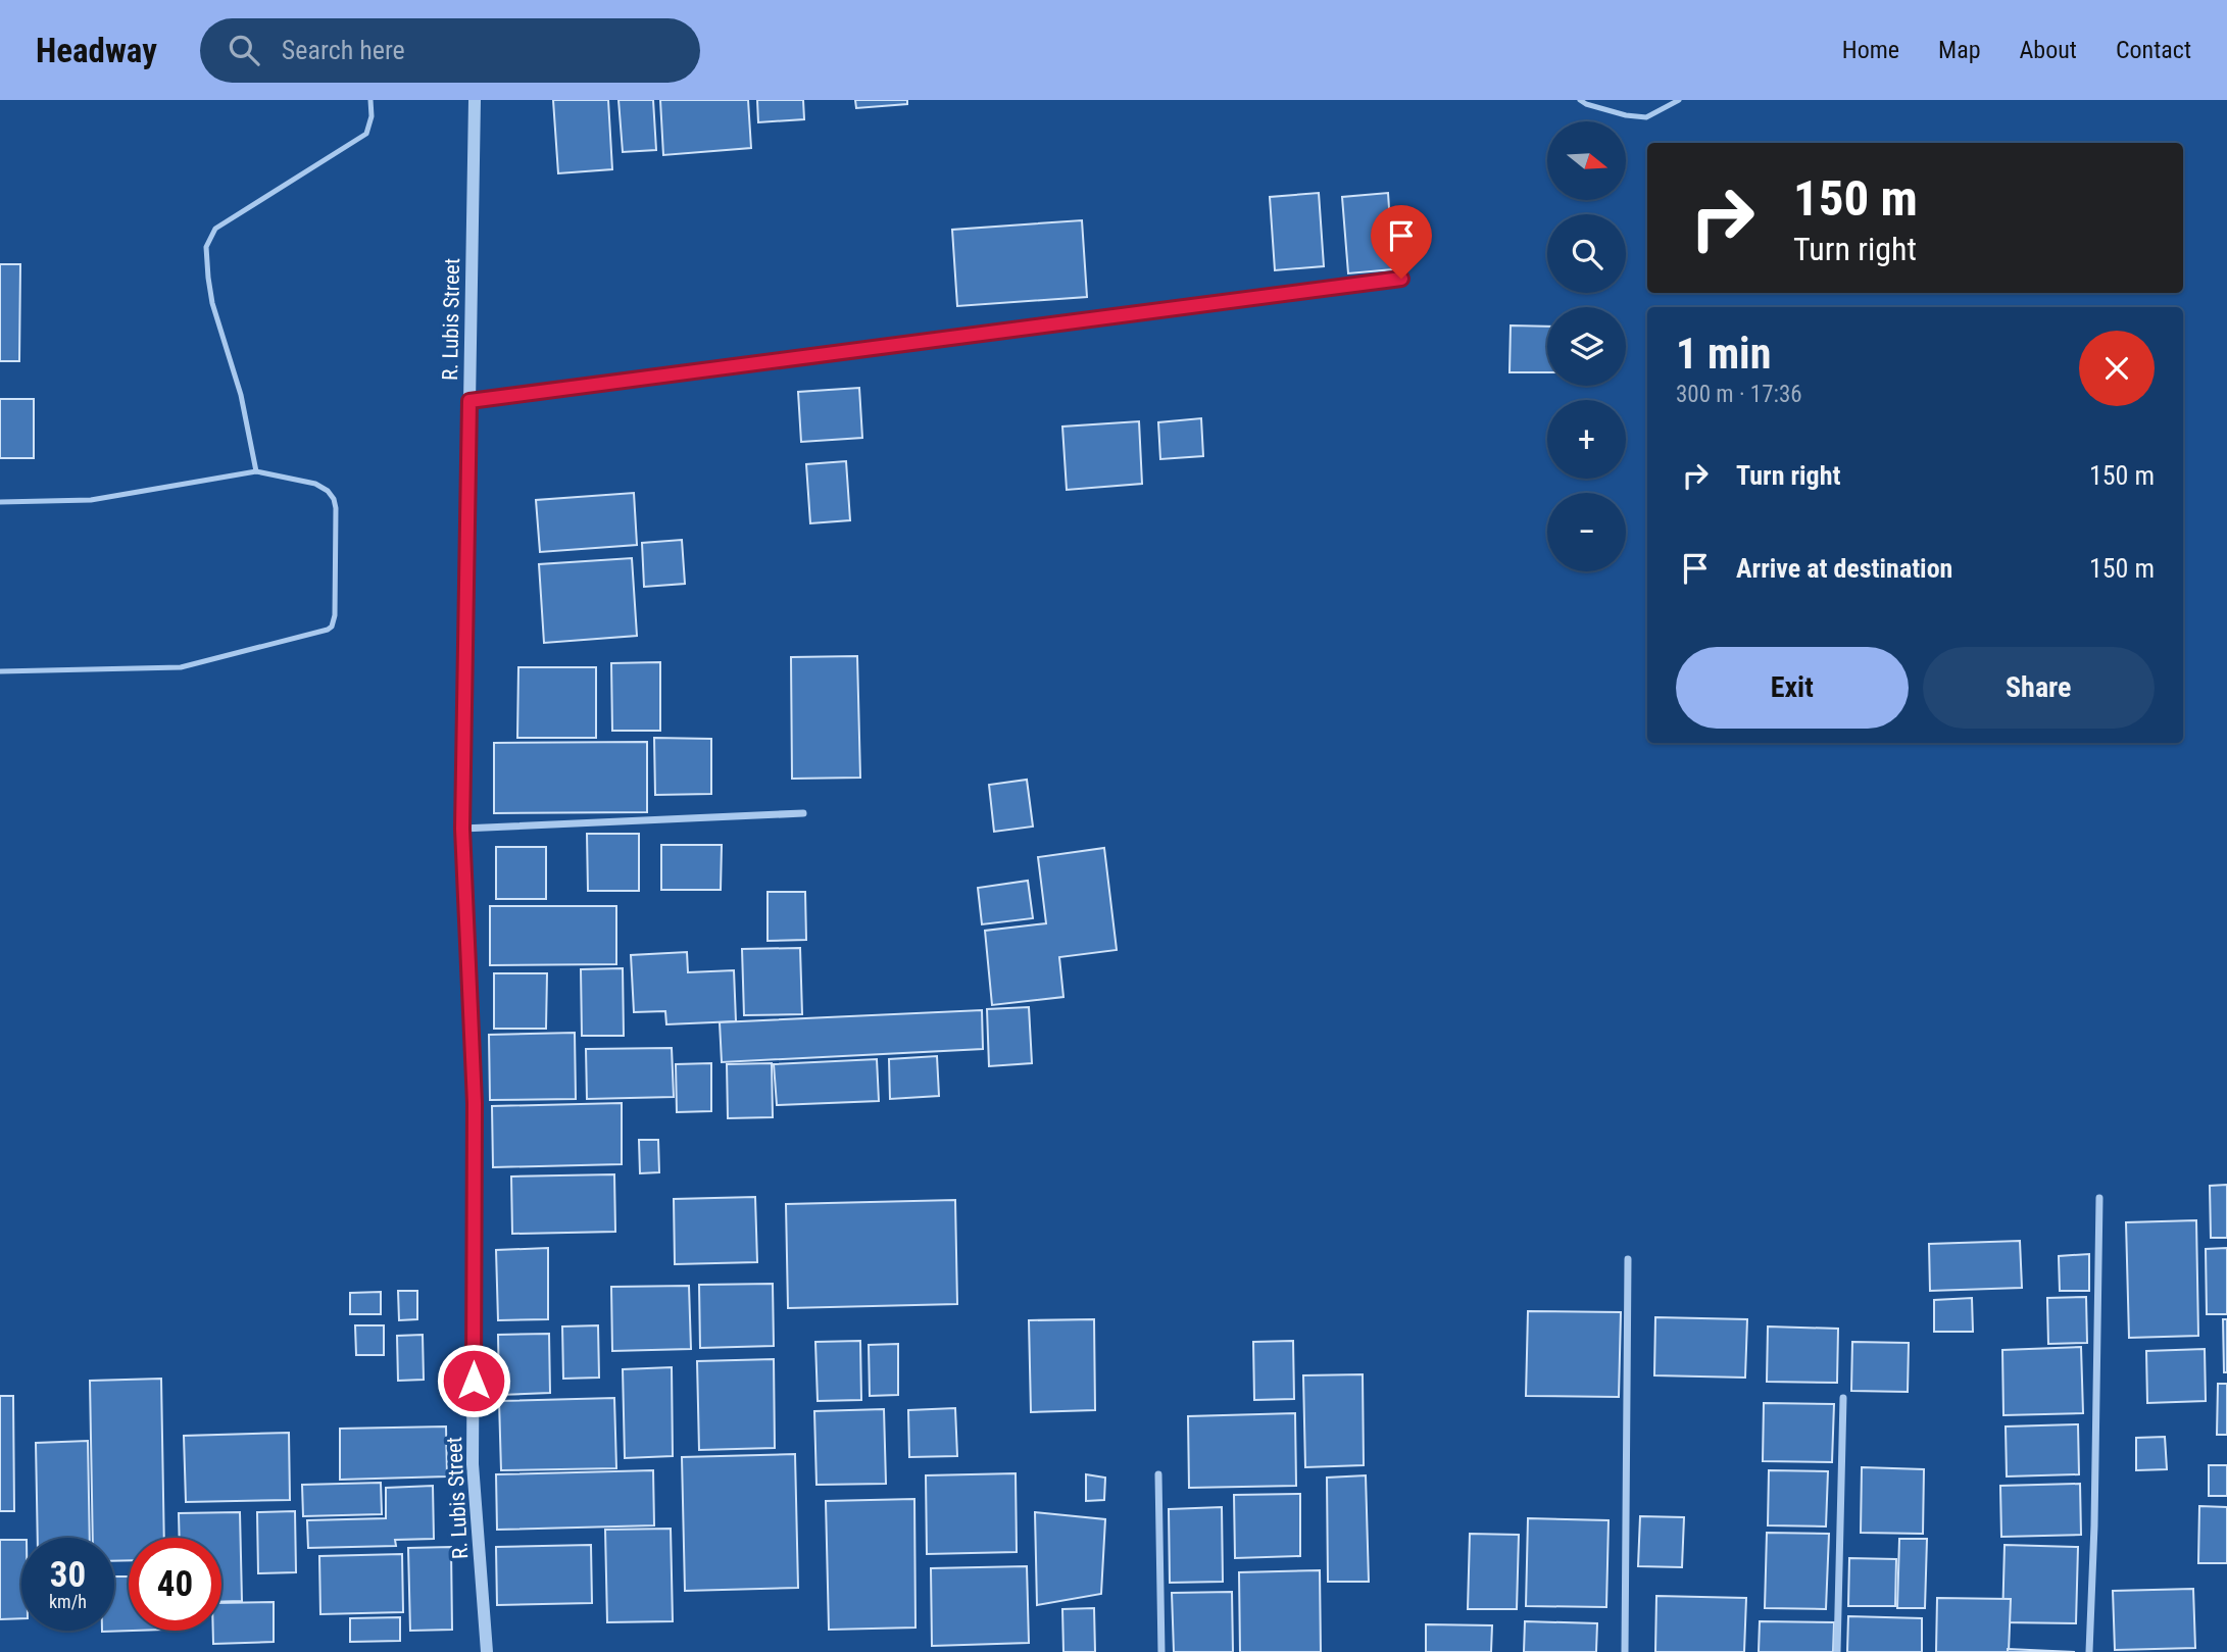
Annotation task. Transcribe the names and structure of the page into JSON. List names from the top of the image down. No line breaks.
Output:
{"streets":{"street":["R. Lubis Street"]},"north":"right","page":{"header":"Headway","search":"Search here","nav":["Home","Map","About","Contact"],"map_buttons":["+","−"],"turn":["150 m","Turn right"],"heading":["1 min","300 m · 17:36"],"list":[{"name":"Turn right","value":"150 m"},{"name":"Arrive at destination","value":"150 m"}],"buttons":["Exit","Share"],"speed":"30 km/h","limit":"40"}}
